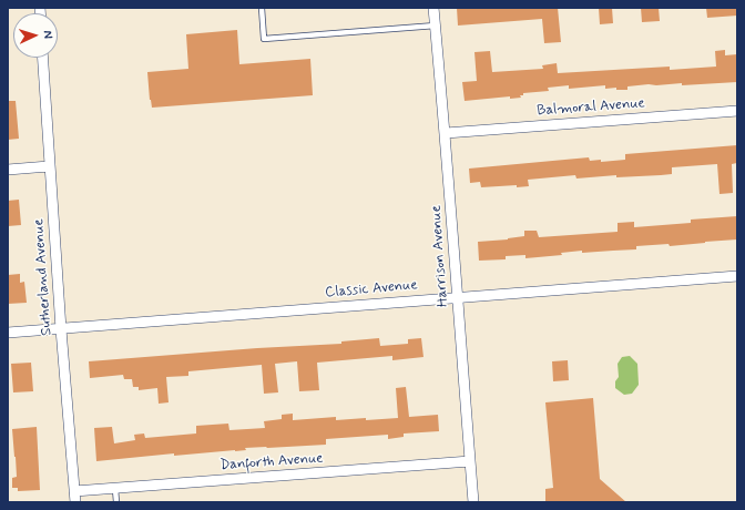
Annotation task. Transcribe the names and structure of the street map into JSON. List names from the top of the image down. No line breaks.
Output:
{"streets":{"street":["Balmoral Avenue","Harrison Avenue","Sutherland Avenue","Classic Avenue","Danforth Avenue"]},"crossings":[["Balmoral Avenue","Harrison Avenue"],["Harrison Avenue","Classic Avenue"],["Harrison Avenue","Danforth Avenue"],["Sutherland Avenue","Classic Avenue"],["Sutherland Avenue","Danforth Avenue"]],"north":"right"}
